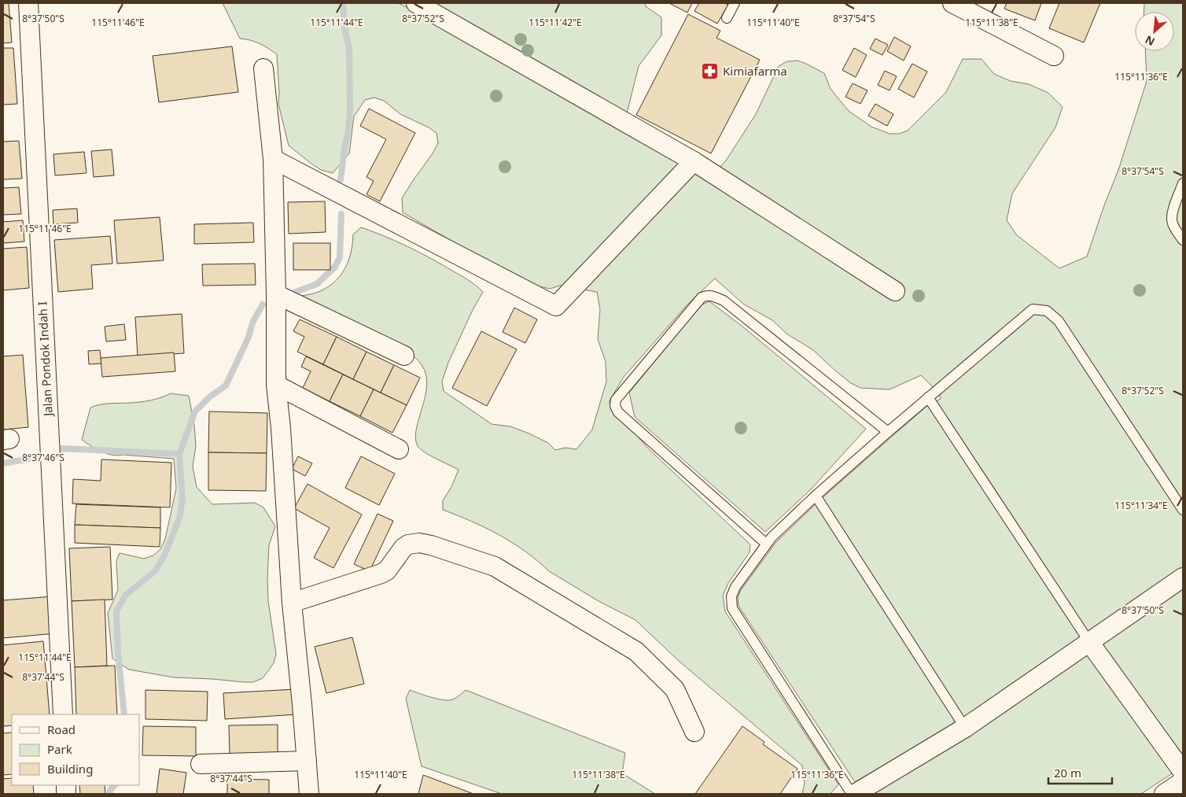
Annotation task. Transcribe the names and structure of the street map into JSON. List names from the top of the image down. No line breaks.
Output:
{"streets":{"street":["Jalan Pondok Indah I"]},"places":{"pharmacy":["Kimiafarma"]},"legend":["Road","Park","Building"],"scale_bar":"20 m","north":"bottom left","coordinates":["8°37'52\"S","8°37'54\"S","8°37'50\"S","115°11'46\"E","115°11'44\"E","115°11'42\"E","115°11'40\"E","115°11'38\"E","115°11'36\"E","8°37'46\"S","115°11'34\"E","8°37'44\"S"]}
